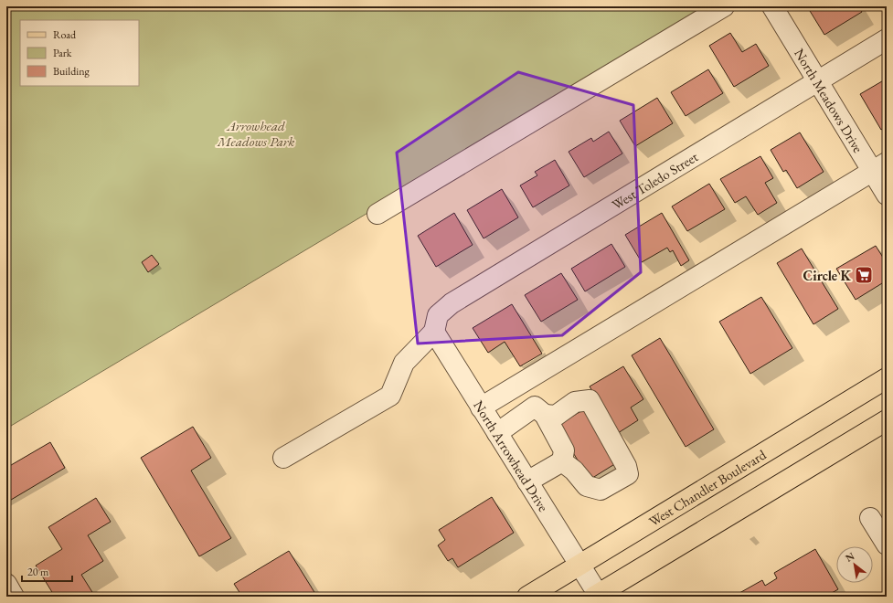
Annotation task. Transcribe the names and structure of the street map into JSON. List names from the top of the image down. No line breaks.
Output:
{"streets":{"main road":["West Chandler Boulevard"],"street":["North Meadows Drive","West Toledo Street","North Arrowhead Drive"]},"crossings":[["North Meadows Drive","West Toledo Street"],["West Toledo Street","North Arrowhead Drive"],["North Arrowhead Drive","West Chandler Boulevard"]],"parks":["Arrowhead Meadows Park"],"places":{"supermarket":["Circle K"]},"legend":["Road","Park","Building"],"scale_bar":"20 m","north":"top left"}
